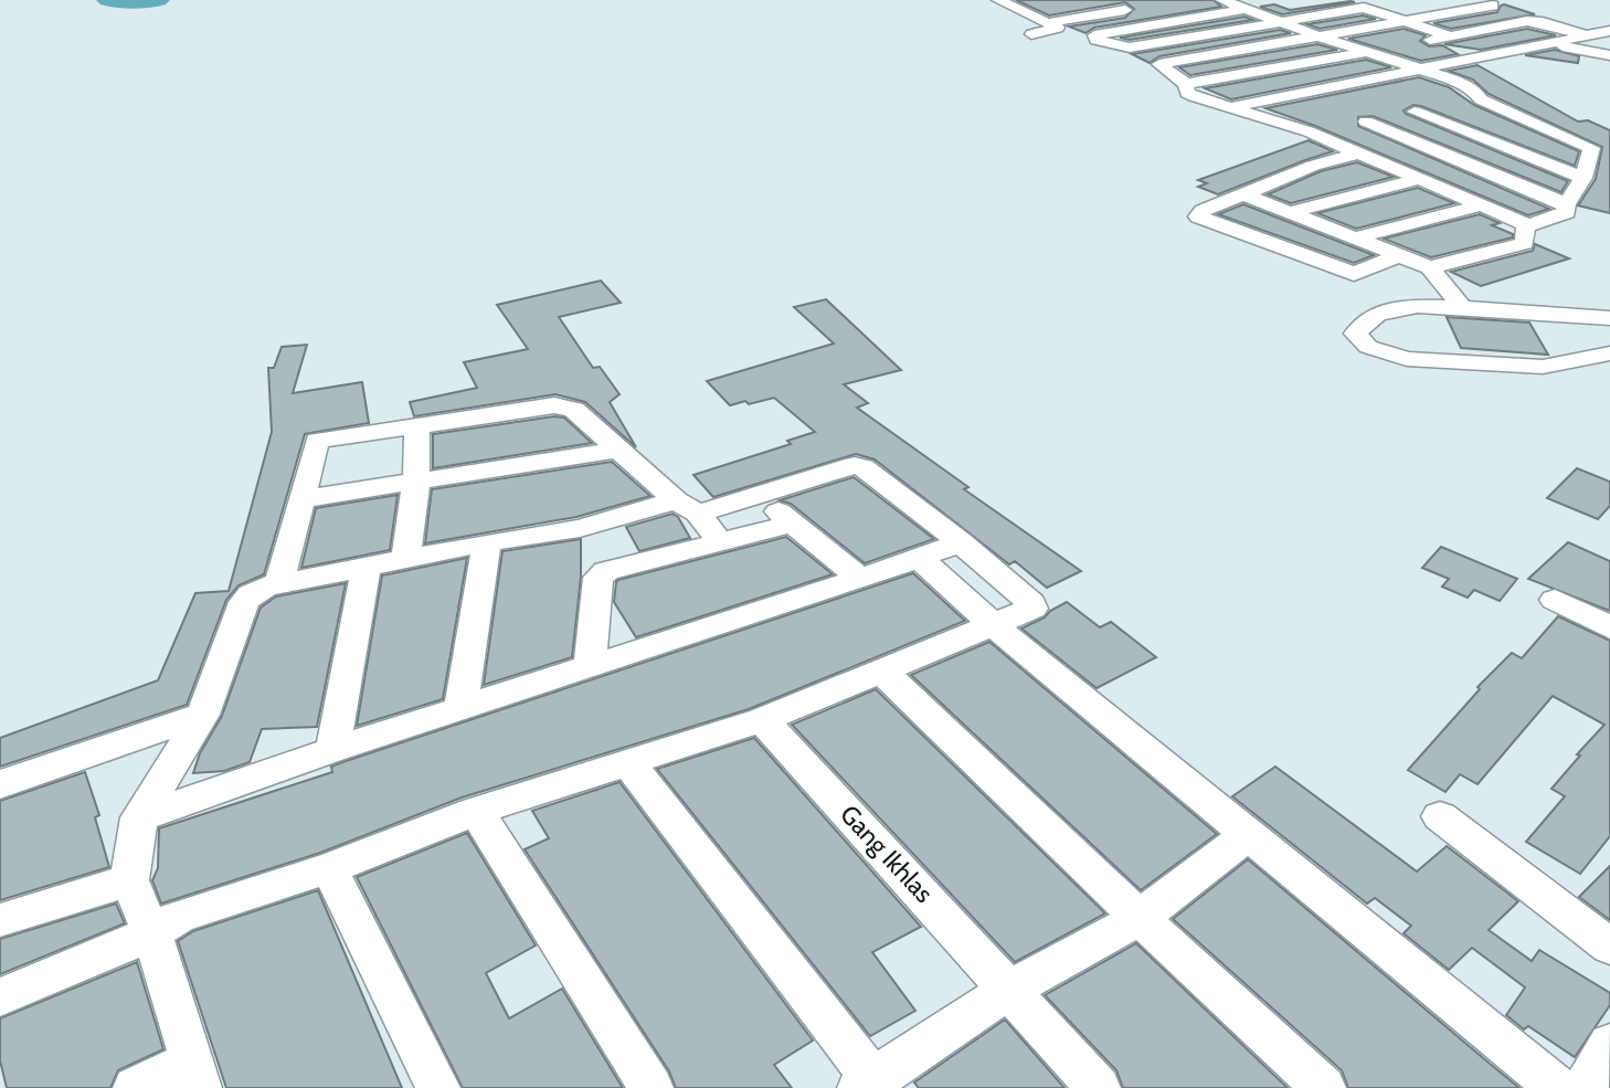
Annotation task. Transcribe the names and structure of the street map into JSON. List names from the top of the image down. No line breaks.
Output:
{"streets":{"street":["Gang Ikhlas"]}}
